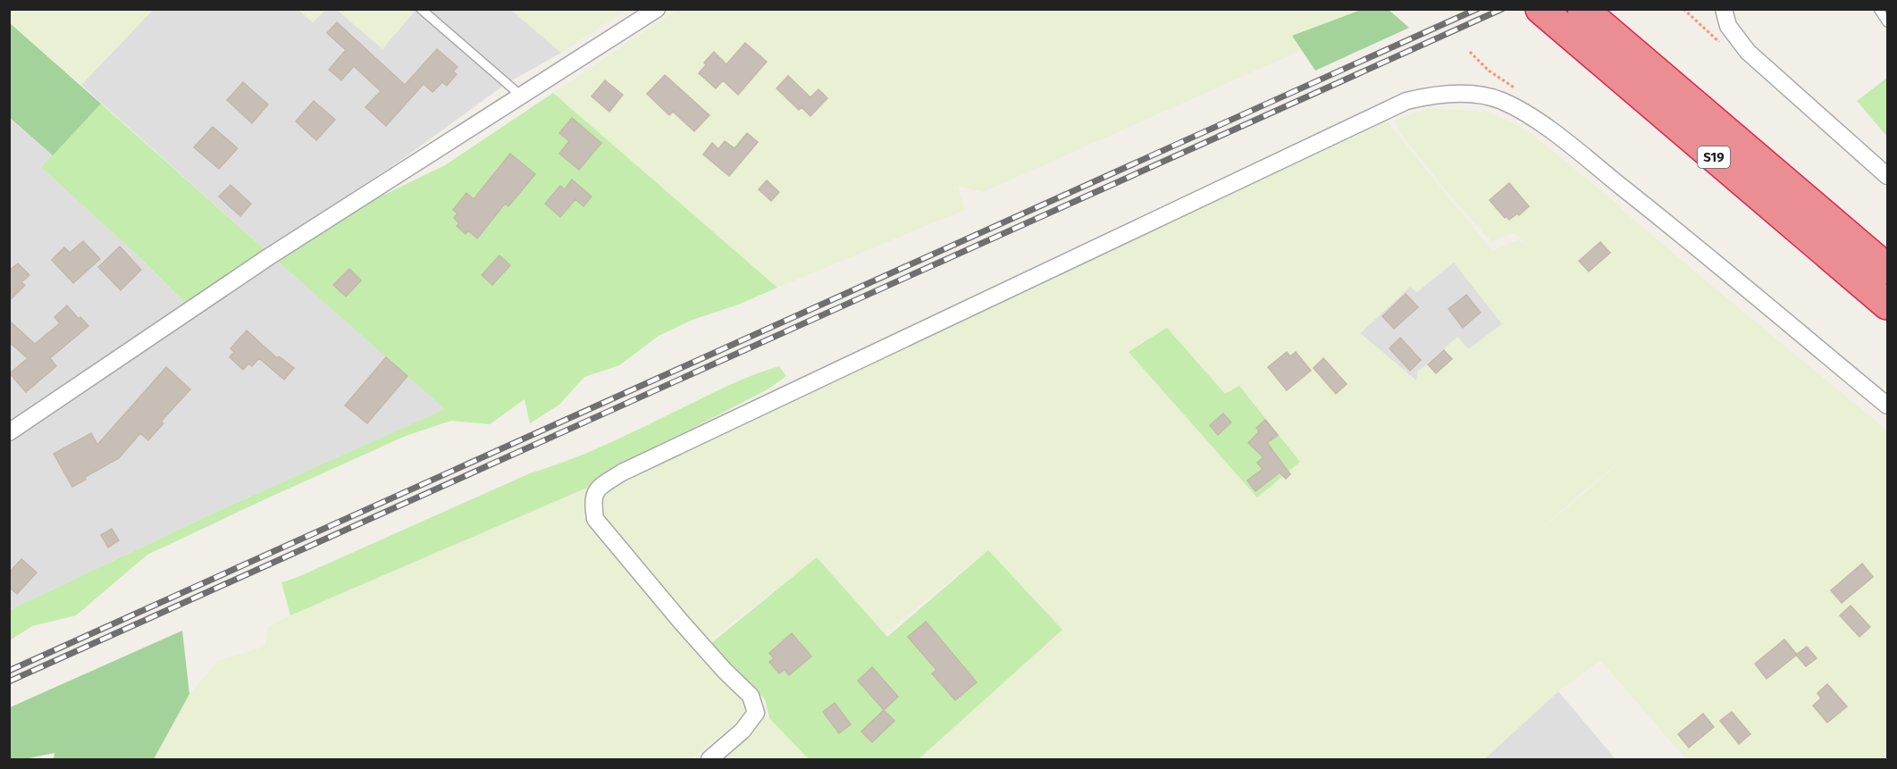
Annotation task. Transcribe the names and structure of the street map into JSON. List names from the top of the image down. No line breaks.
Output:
{"streets":{"highway":["S19"]}}
